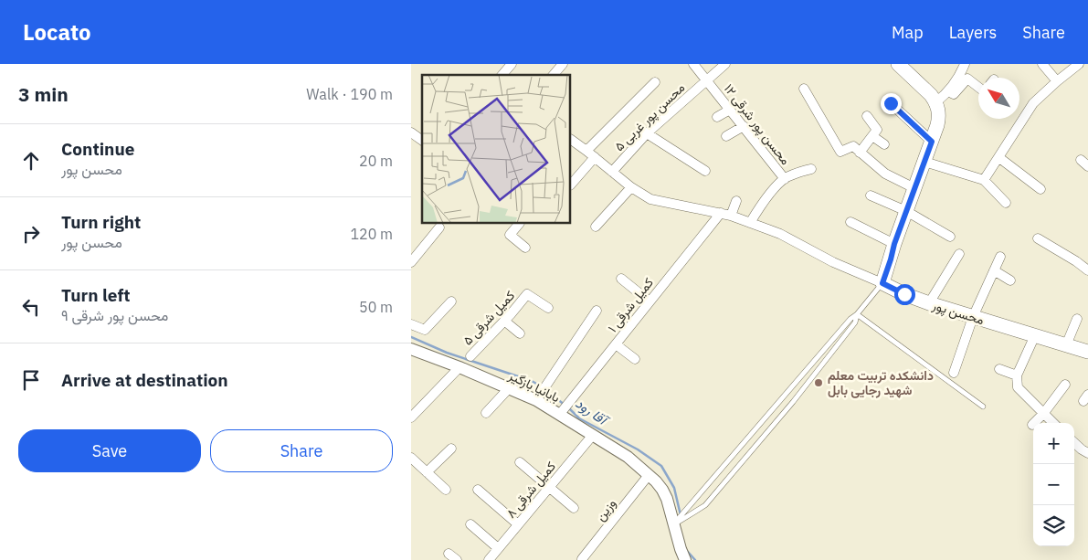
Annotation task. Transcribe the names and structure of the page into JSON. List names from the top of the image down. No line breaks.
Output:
{"streets":{"main road":["محسن پور"],"street":["محسن پور غربی ۵","محسن پور شرقی ۱۲","کمیل شرقی ۱","کمیل شرقی ۵","بابانیا بازگیر","کمیل شرقی ۸","وزین"]},"crossings":[["محسن پور غربی ۵","محسن پور شرقی ۱۲"],["کمیل شرقی ۱","بابانیا بازگیر"],["بابانیا بازگیر","کمیل شرقی ۸"],["بابانیا بازگیر","وزین"]],"water":["آقا رود"],"places":["دانشکده تربیت معلم شهید رجایی بابل"],"north":"top left","page":{"header":"Locato","nav":["Map","Layers","Share"],"heading":["3 min","Walk · 190 m"],"list":[["Continue","محسن پور","20 m"],["Turn right","محسن پور","120 m"],["Turn left","محسن پور شرقی ۹","50 m"],"Arrive at destination"],"buttons":["Save","Share"],"map_buttons":["+","−"]}}
